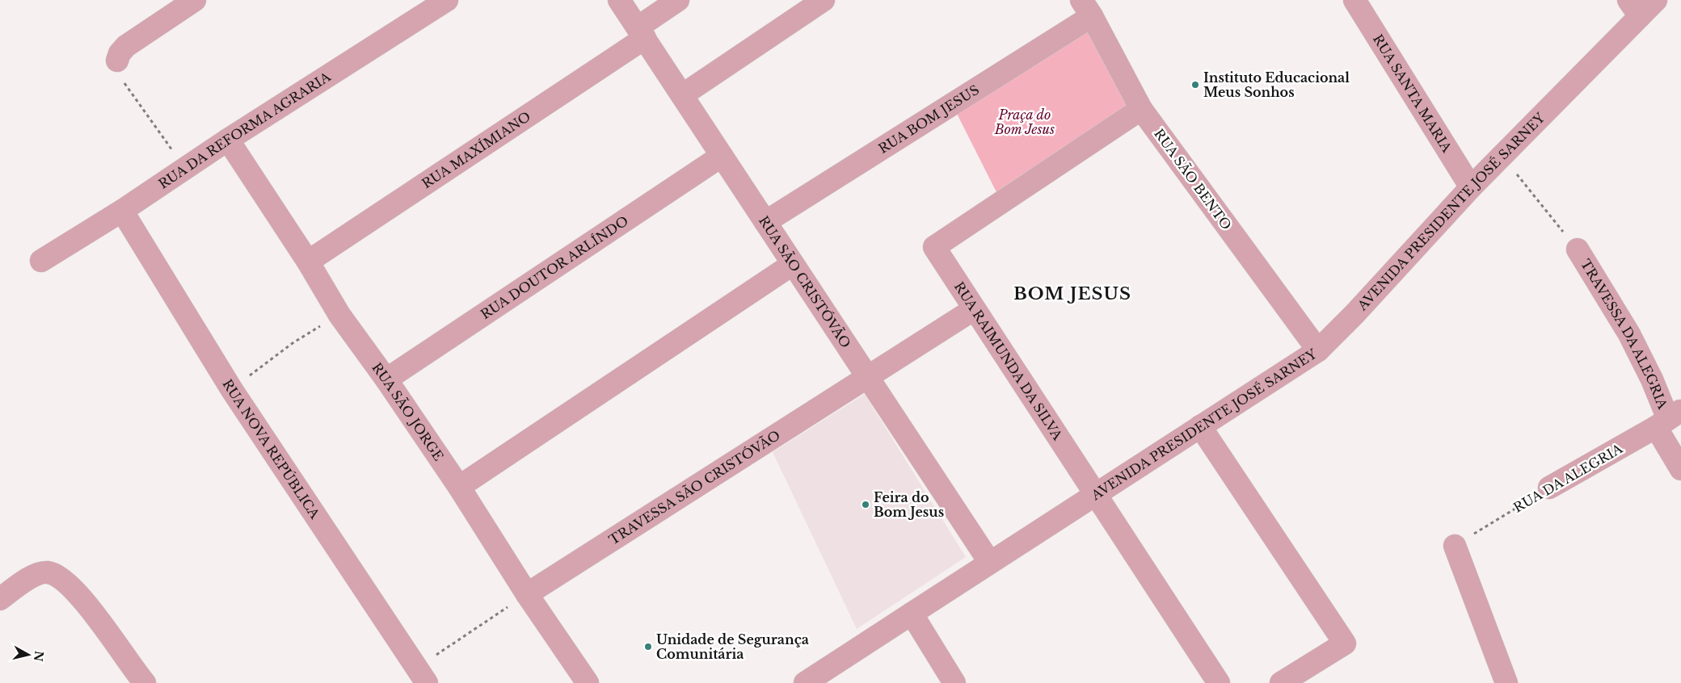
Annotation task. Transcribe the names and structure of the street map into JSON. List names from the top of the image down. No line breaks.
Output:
{"streets":{"street":["RUA SANTA MARIA","RUA BOM JESUS","RUA DA REFORMA AGRARIA","RUA MAXÍMIANO","RUA SÃO BENTO","AVENIDA PRESIDENTE JOSÉ SARNEY","RUA DOUTOR ARLÍNDO","RUA SÃO CRISTÓVÃO","TRAVESSA DA ALEGRIA","RUA RAIMUNDA DA SILVA","RUA SÃO JORGE","RUA NOVA REPÚBLICA","RUA DA ALEGRIA","TRAVESSA SÃO CRISTÓVÃO"]},"crossings":[["RUA SANTA MARIA","AVENIDA PRESIDENTE JOSÉ SARNEY"],["RUA BOM JESUS","RUA SÃO BENTO"],["RUA BOM JESUS","RUA SÃO CRISTÓVÃO"],["RUA DA REFORMA AGRARIA","RUA SÃO JORGE"],["RUA DA REFORMA AGRARIA","RUA NOVA REPÚBLICA"],["RUA MAXÍMIANO","RUA SÃO CRISTÓVÃO"],["RUA MAXÍMIANO","RUA SÃO JORGE"],["RUA SÃO BENTO","AVENIDA PRESIDENTE JOSÉ SARNEY"],["RUA SÃO BENTO","RUA RAIMUNDA DA SILVA"],["AVENIDA PRESIDENTE JOSÉ SARNEY","RUA SÃO CRISTÓVÃO"],["AVENIDA PRESIDENTE JOSÉ SARNEY","RUA RAIMUNDA DA SILVA"],["RUA DOUTOR ARLÍNDO","RUA SÃO CRISTÓVÃO"],["RUA DOUTOR ARLÍNDO","RUA SÃO JORGE"],["RUA SÃO CRISTÓVÃO","TRAVESSA SÃO CRISTÓVÃO"],["TRAVESSA DA ALEGRIA","RUA DA ALEGRIA"],["RUA RAIMUNDA DA SILVA","TRAVESSA SÃO CRISTÓVÃO"],["RUA SÃO JORGE","TRAVESSA SÃO CRISTÓVÃO"]],"districts":["BOM JESUS"],"parks":["Praça do Bom Jesus"],"places":["Instituto Educacional Meus Sonhos","Feira do Bom Jesus","Unidade de Segurança Comunitária"],"north":"right"}
